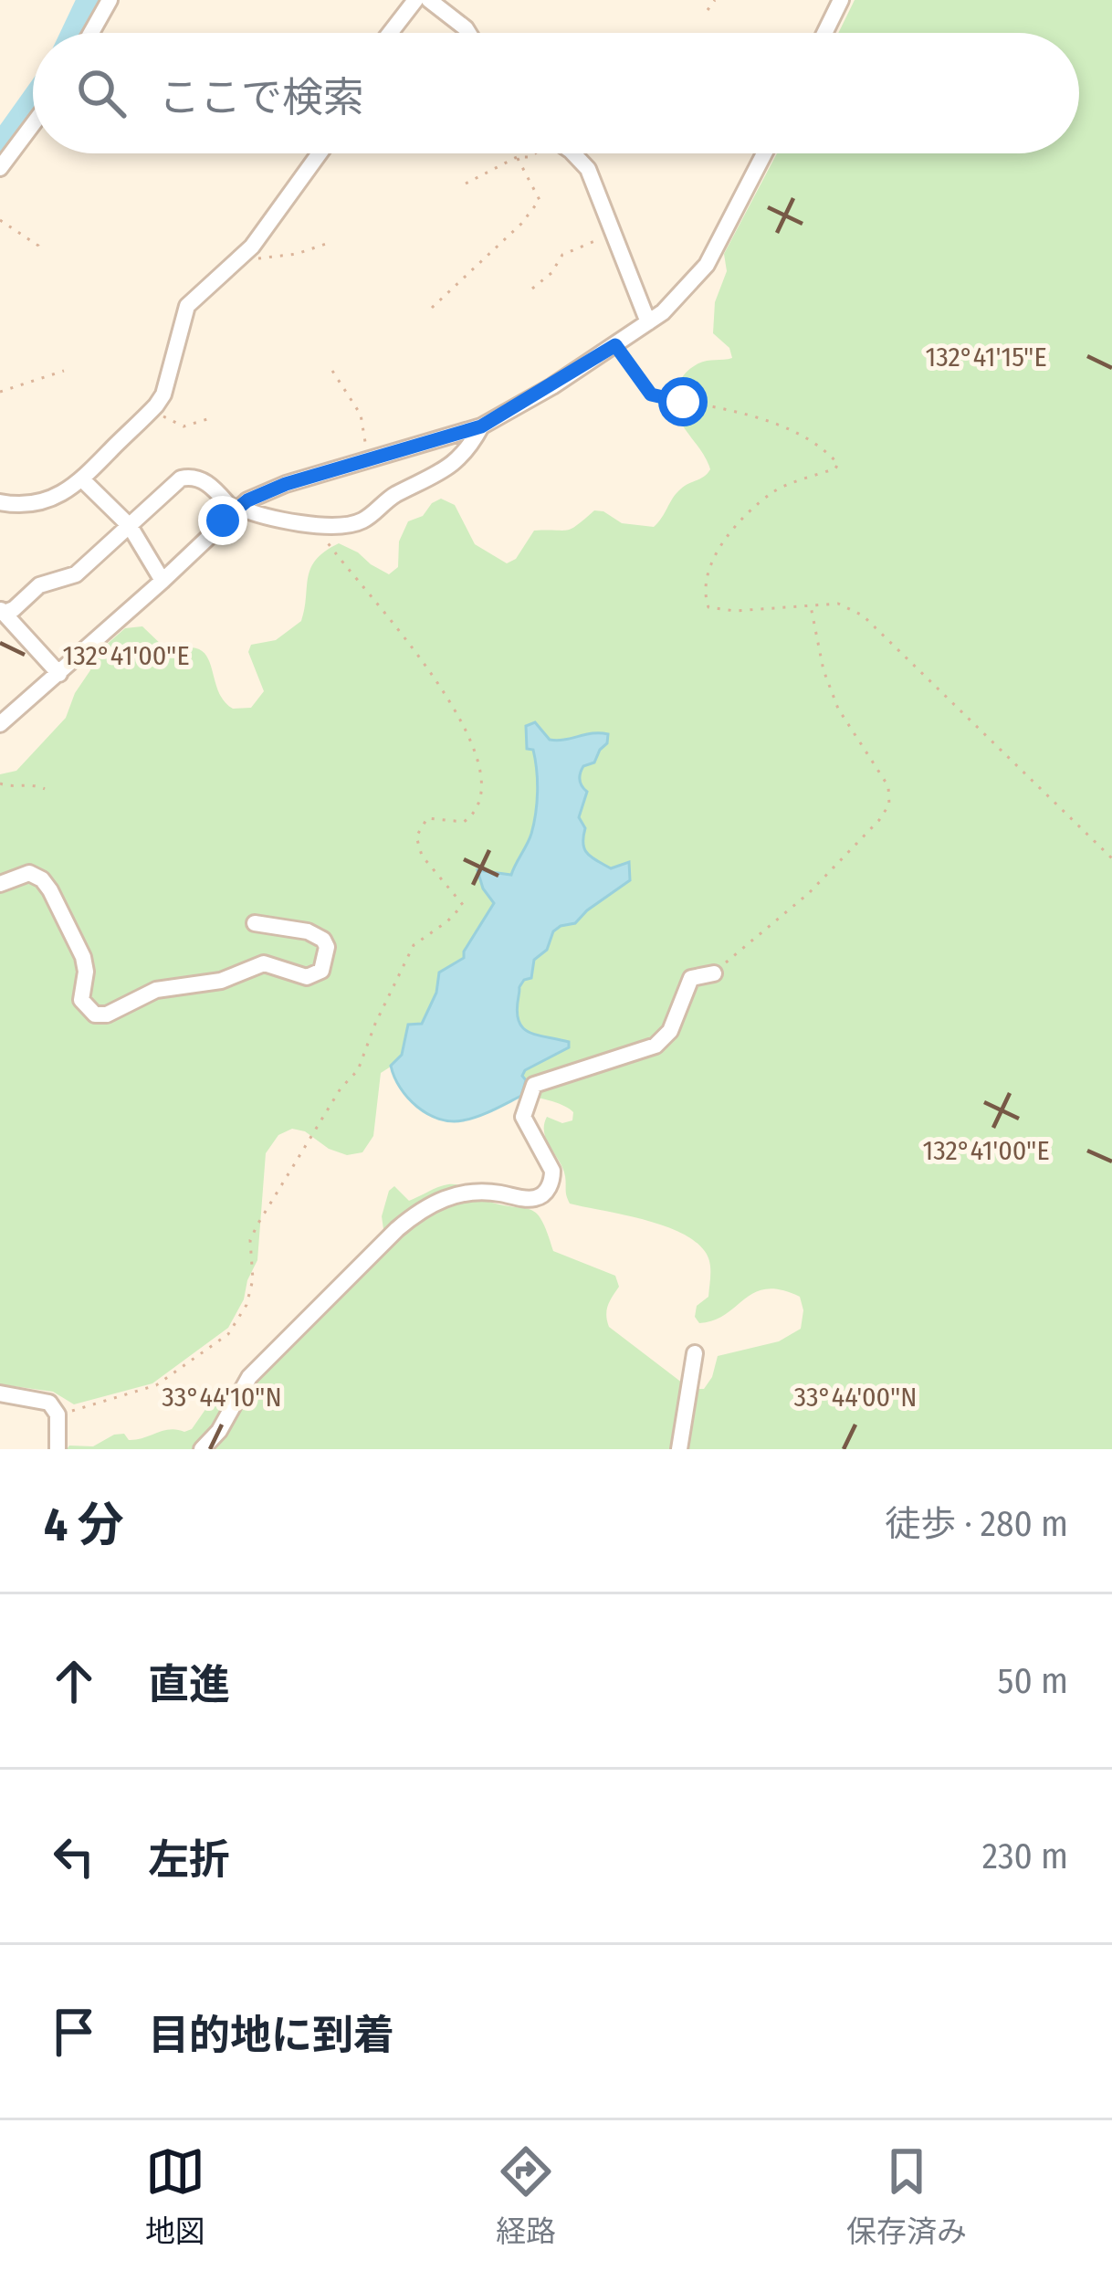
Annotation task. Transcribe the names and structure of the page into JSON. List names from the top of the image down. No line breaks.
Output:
{"page":{"search":"ここで検索","heading":["4 分","徒歩 · 280 m"],"list":[["直進","50 m"],["左折","230 m"],"目的地に到着"],"nav":["地図","経路","保存済み"]},"coordinates":["132°41'15\"E","132°41'00\"E","33°44'10\"N","33°44'00\"N"]}
